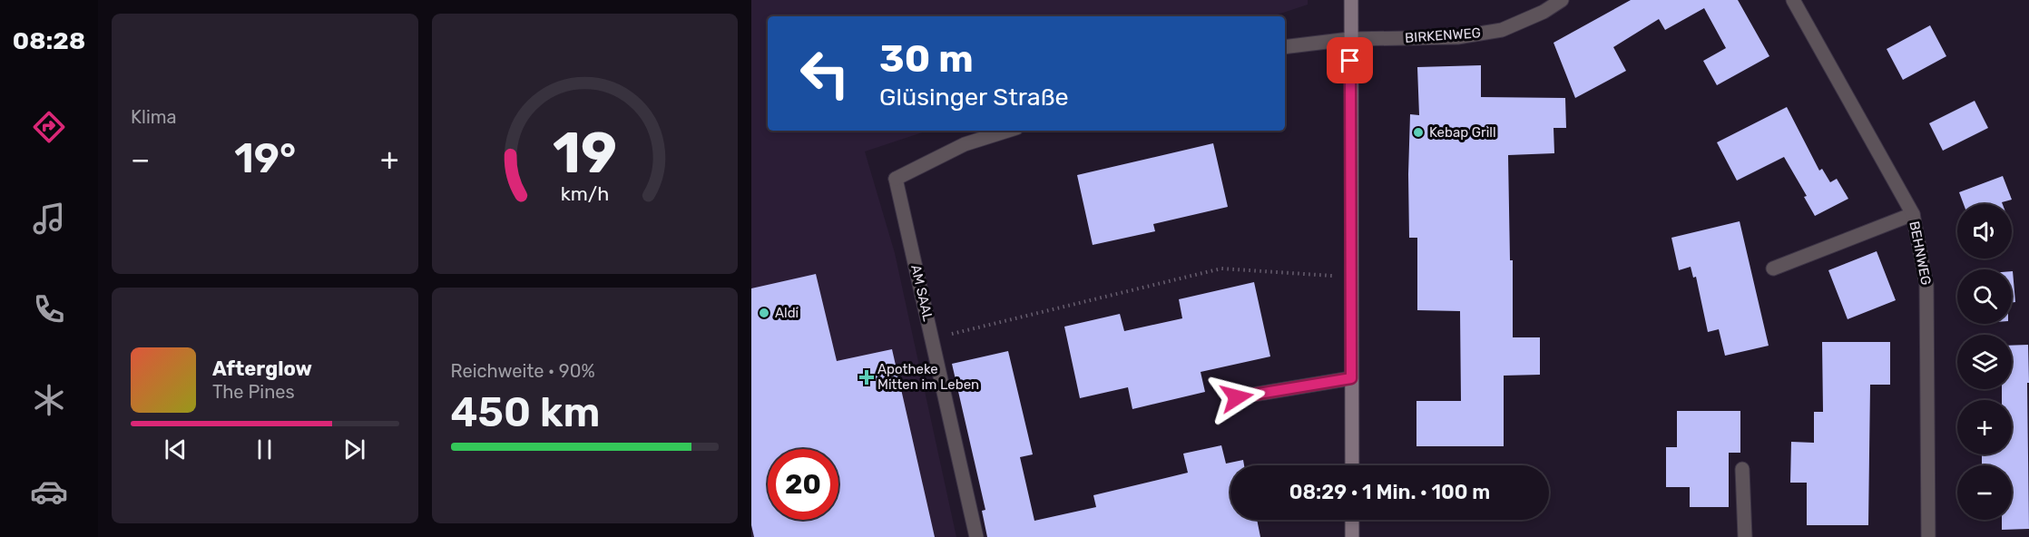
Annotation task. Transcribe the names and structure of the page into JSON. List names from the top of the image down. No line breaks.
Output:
{"streets":{"street":["BIRKENWEG","BEHNWEG","AM SAAL"]},"places":{"other":["Kebap Grill","Aldi"],"health":["Apotheke Mitten im Leben"]},"page":{"tabs":"08:28","tile":["Klima",["Reichweite · 90%","450 km"]],"turn":["30 m","Glüsinger Straße"],"heat":["−","19°","+"],"map_buttons":["+","−"],"song":["Afterglow","The Pines"],"limit":"20","trip":"08:29 · 1 Min. · 100 m","gauge":["19","km/h"]}}
